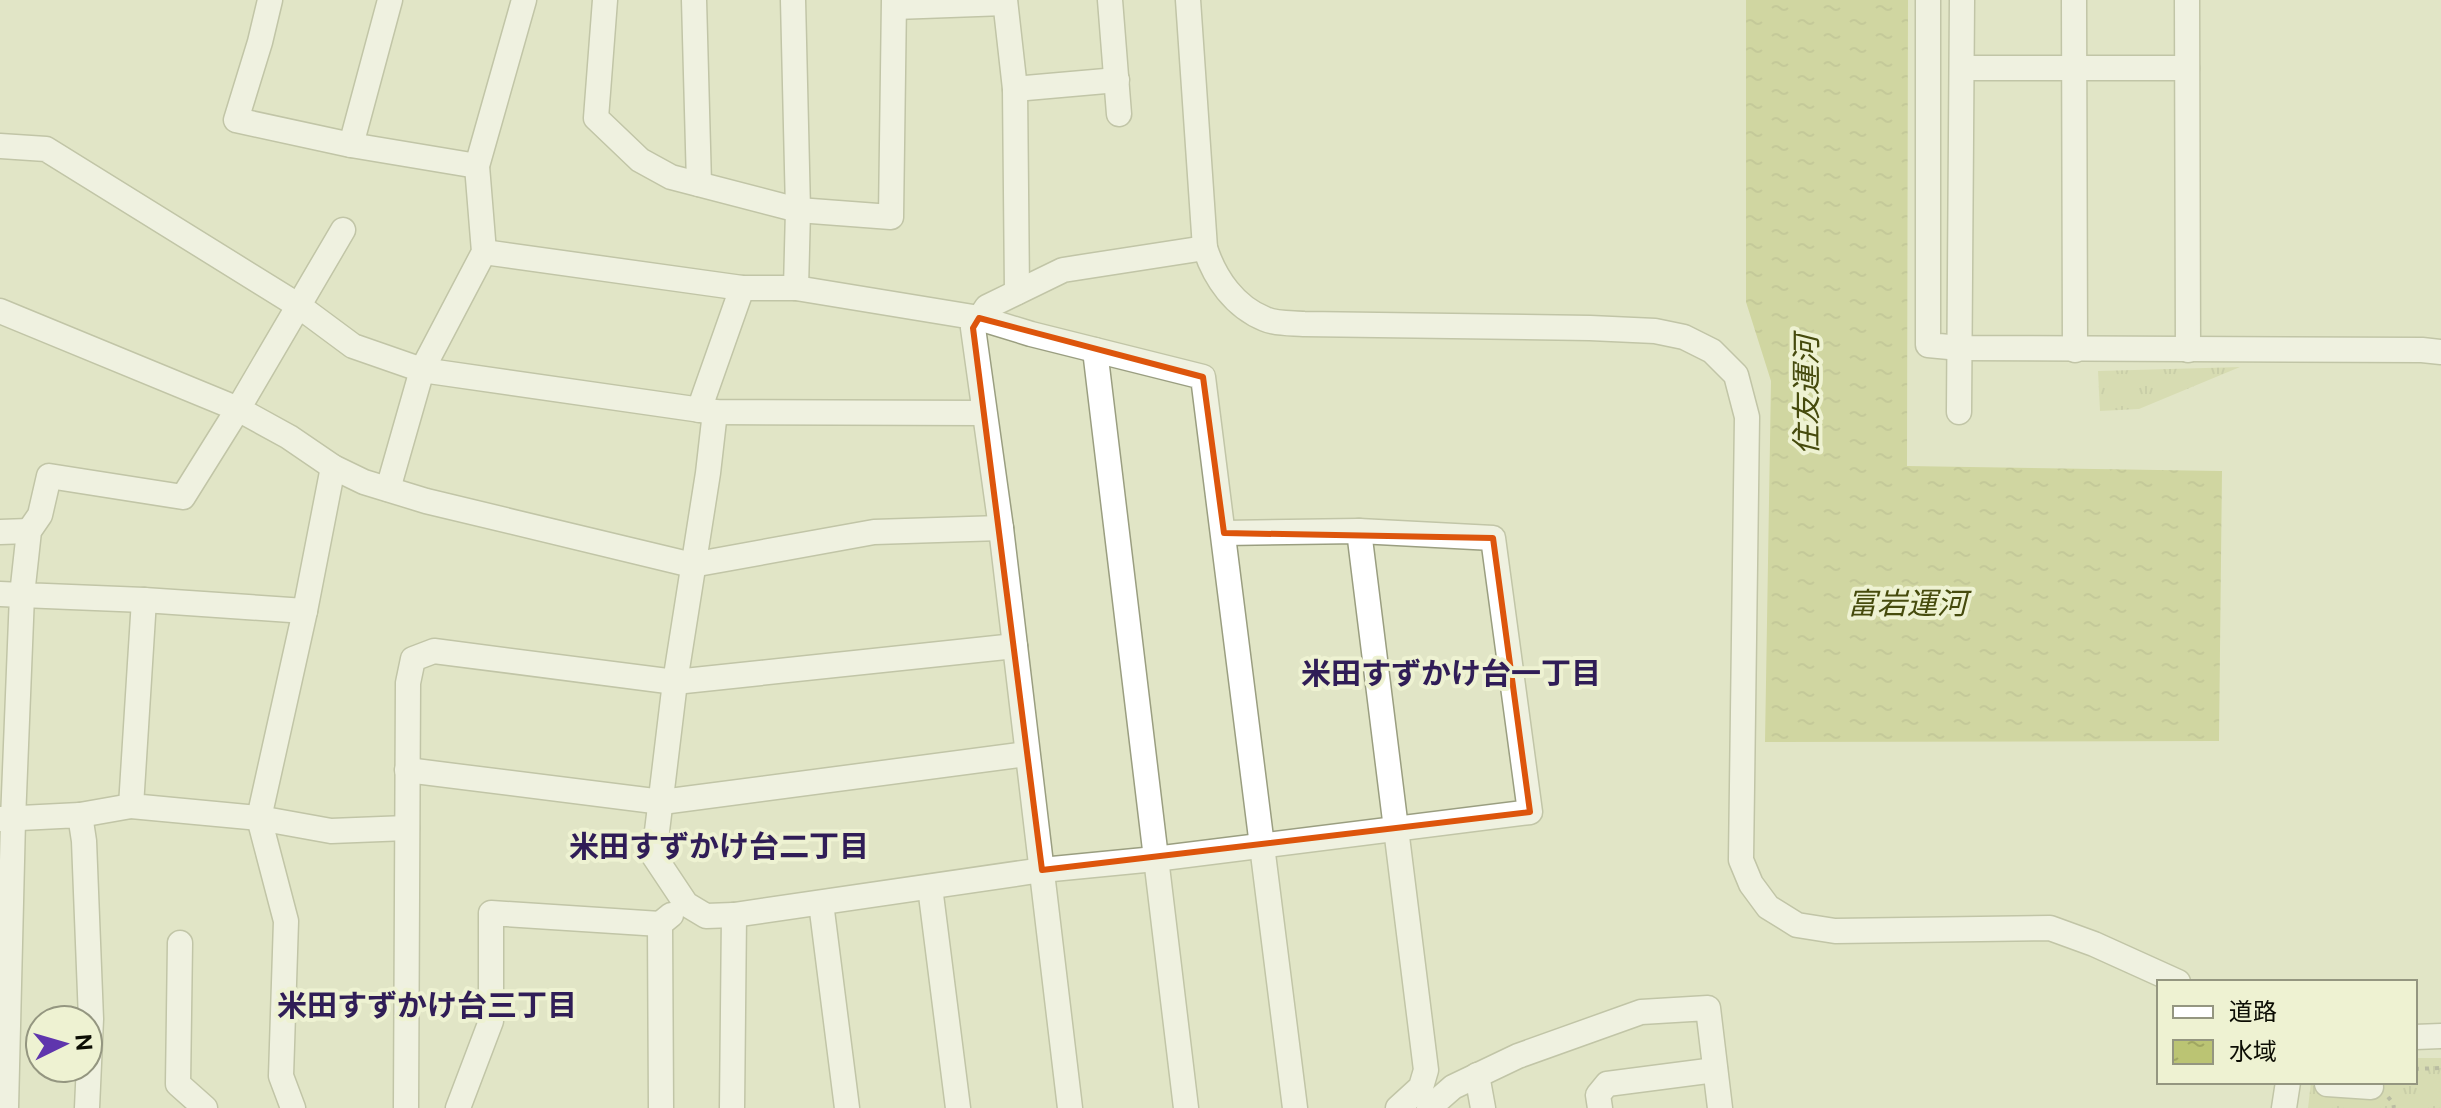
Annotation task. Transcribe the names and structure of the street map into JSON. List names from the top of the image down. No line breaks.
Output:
{"districts":["米田すずかけ台一丁目","米田すずかけ台二丁目","米田すずかけ台三丁目"],"water":["住友運河","富岩運河"],"legend":["道路","水域"],"north":"right"}
